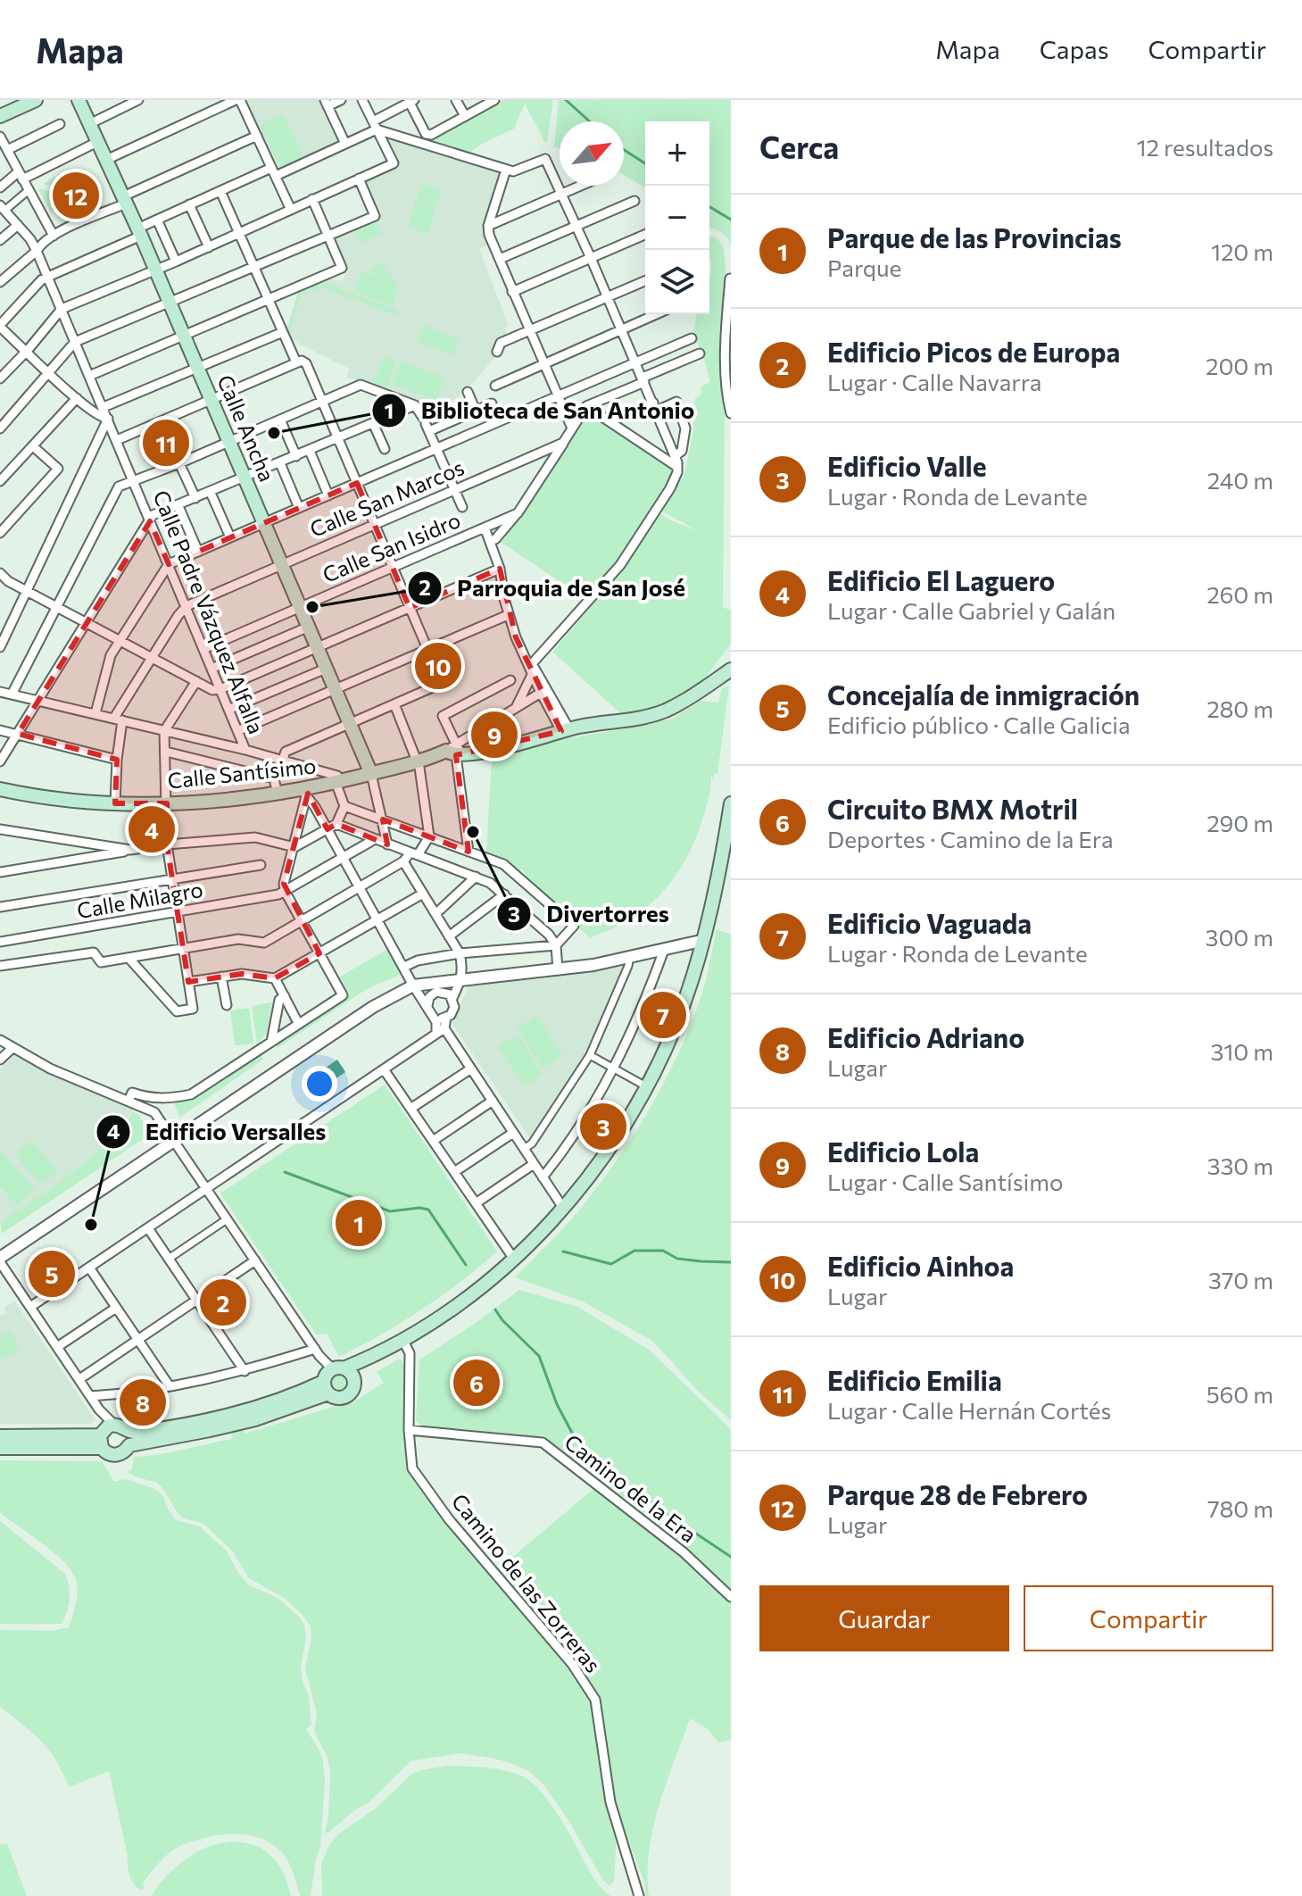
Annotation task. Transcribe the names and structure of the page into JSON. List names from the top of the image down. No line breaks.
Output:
{"streets":{"main road":["Calle Ancha","Calle Santísimo"],"street":["Calle San Marcos","Calle San Isidro","Calle Padre Vázquez Alfalla","Calle Milagro","Camino de la Era","Camino de las Zorreras"]},"crossings":[["Calle Ancha","Calle San Marcos"],["Calle Ancha","Calle San Isidro"],["Calle Ancha","Calle Santísimo"],["Calle San Marcos","Calle Padre Vázquez Alfalla"],["Calle San Isidro","Calle Padre Vázquez Alfalla"],["Camino de la Era","Camino de las Zorreras"]],"places":["Biblioteca de San Antonio","Parroquia de San José","Divertorres","Edificio Versalles"],"north":"top right","page":{"header":"Mapa","nav":["Mapa","Capas","Compartir"],"heading":["Cerca","12 resultados"],"map_buttons":["+","−"],"pins":["12","11","10","9","4","7","3","1","5","2","6","8"],"list":[{"mark":"1","name":"Parque de las Provincias","note":"Parque","value":"120 m"},{"mark":"2","name":"Edificio Picos de Europa","note":"Lugar · Calle Navarra","value":"200 m"},{"mark":"3","name":"Edificio Valle","note":"Lugar · Ronda de Levante","value":"240 m"},{"mark":"4","name":"Edificio El Laguero","note":"Lugar · Calle Gabriel y Galán","value":"260 m"},{"mark":"5","name":"Concejalía de inmigración","note":"Edificio público · Calle Galicia","value":"280 m"},{"mark":"6","name":"Circuito BMX Motril","note":"Deportes · Camino de la Era","value":"290 m"},{"mark":"7","name":"Edificio Vaguada","note":"Lugar · Ronda de Levante","value":"300 m"},{"mark":"8","name":"Edificio Adriano","note":"Lugar","value":"310 m"},{"mark":"9","name":"Edificio Lola","note":"Lugar · Calle Santísimo","value":"330 m"},{"mark":"10","name":"Edificio Ainhoa","note":"Lugar","value":"370 m"},{"mark":"11","name":"Edificio Emilia","note":"Lugar · Calle Hernán Cortés","value":"560 m"},{"mark":"12","name":"Parque 28 de Febrero","note":"Lugar","value":"780 m"}],"buttons":["Guardar","Compartir"]}}
